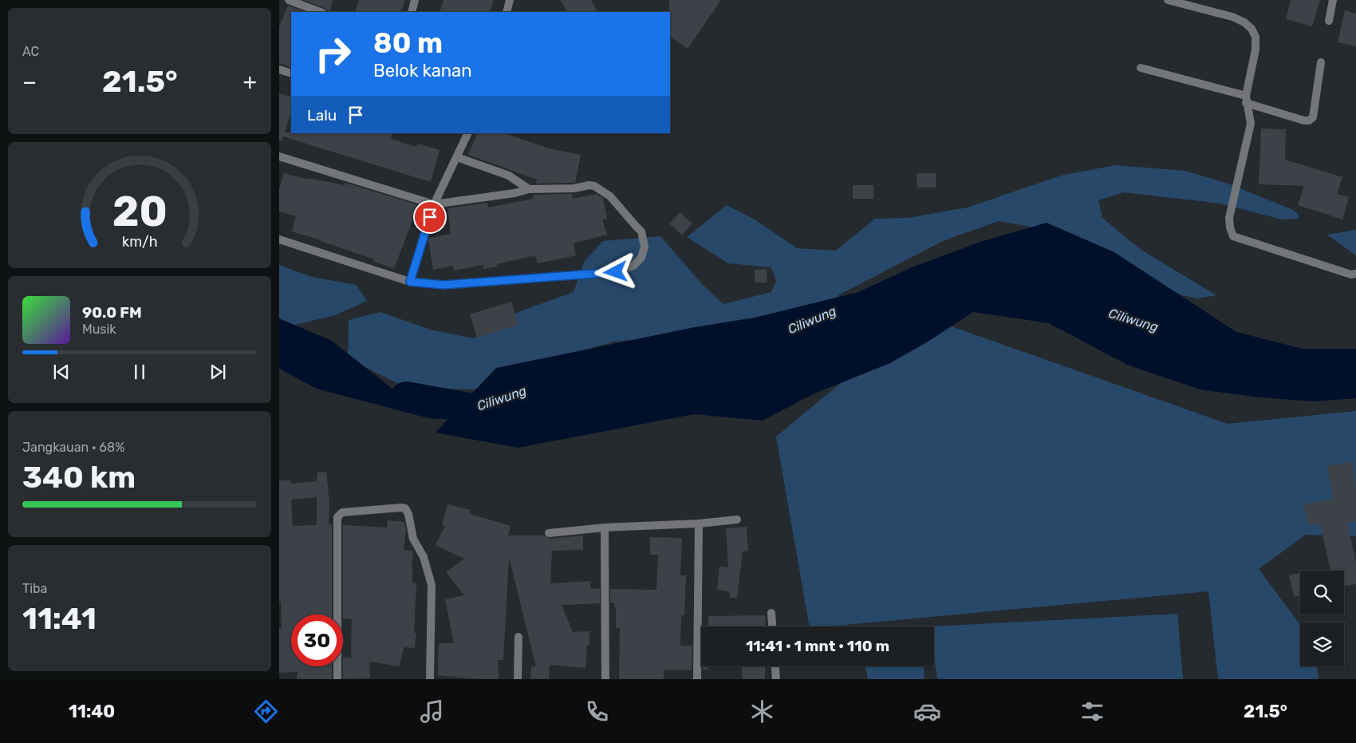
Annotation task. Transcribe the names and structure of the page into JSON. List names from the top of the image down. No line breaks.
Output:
{"water":["Ciliwung"],"page":{"tile":["AC",["Jangkauan · 68%","340 km"],["Tiba","11:41"]],"turn":["80 m","Belok kanan"],"heat":["−","21.5°","+"],"then":"Lalu","song":["90.0 FM","Musik"],"limit":"30","trip":"11:41 · 1 mnt · 110 m","tabs":["11:40","21.5°"],"gauge":["20","km/h"]}}
